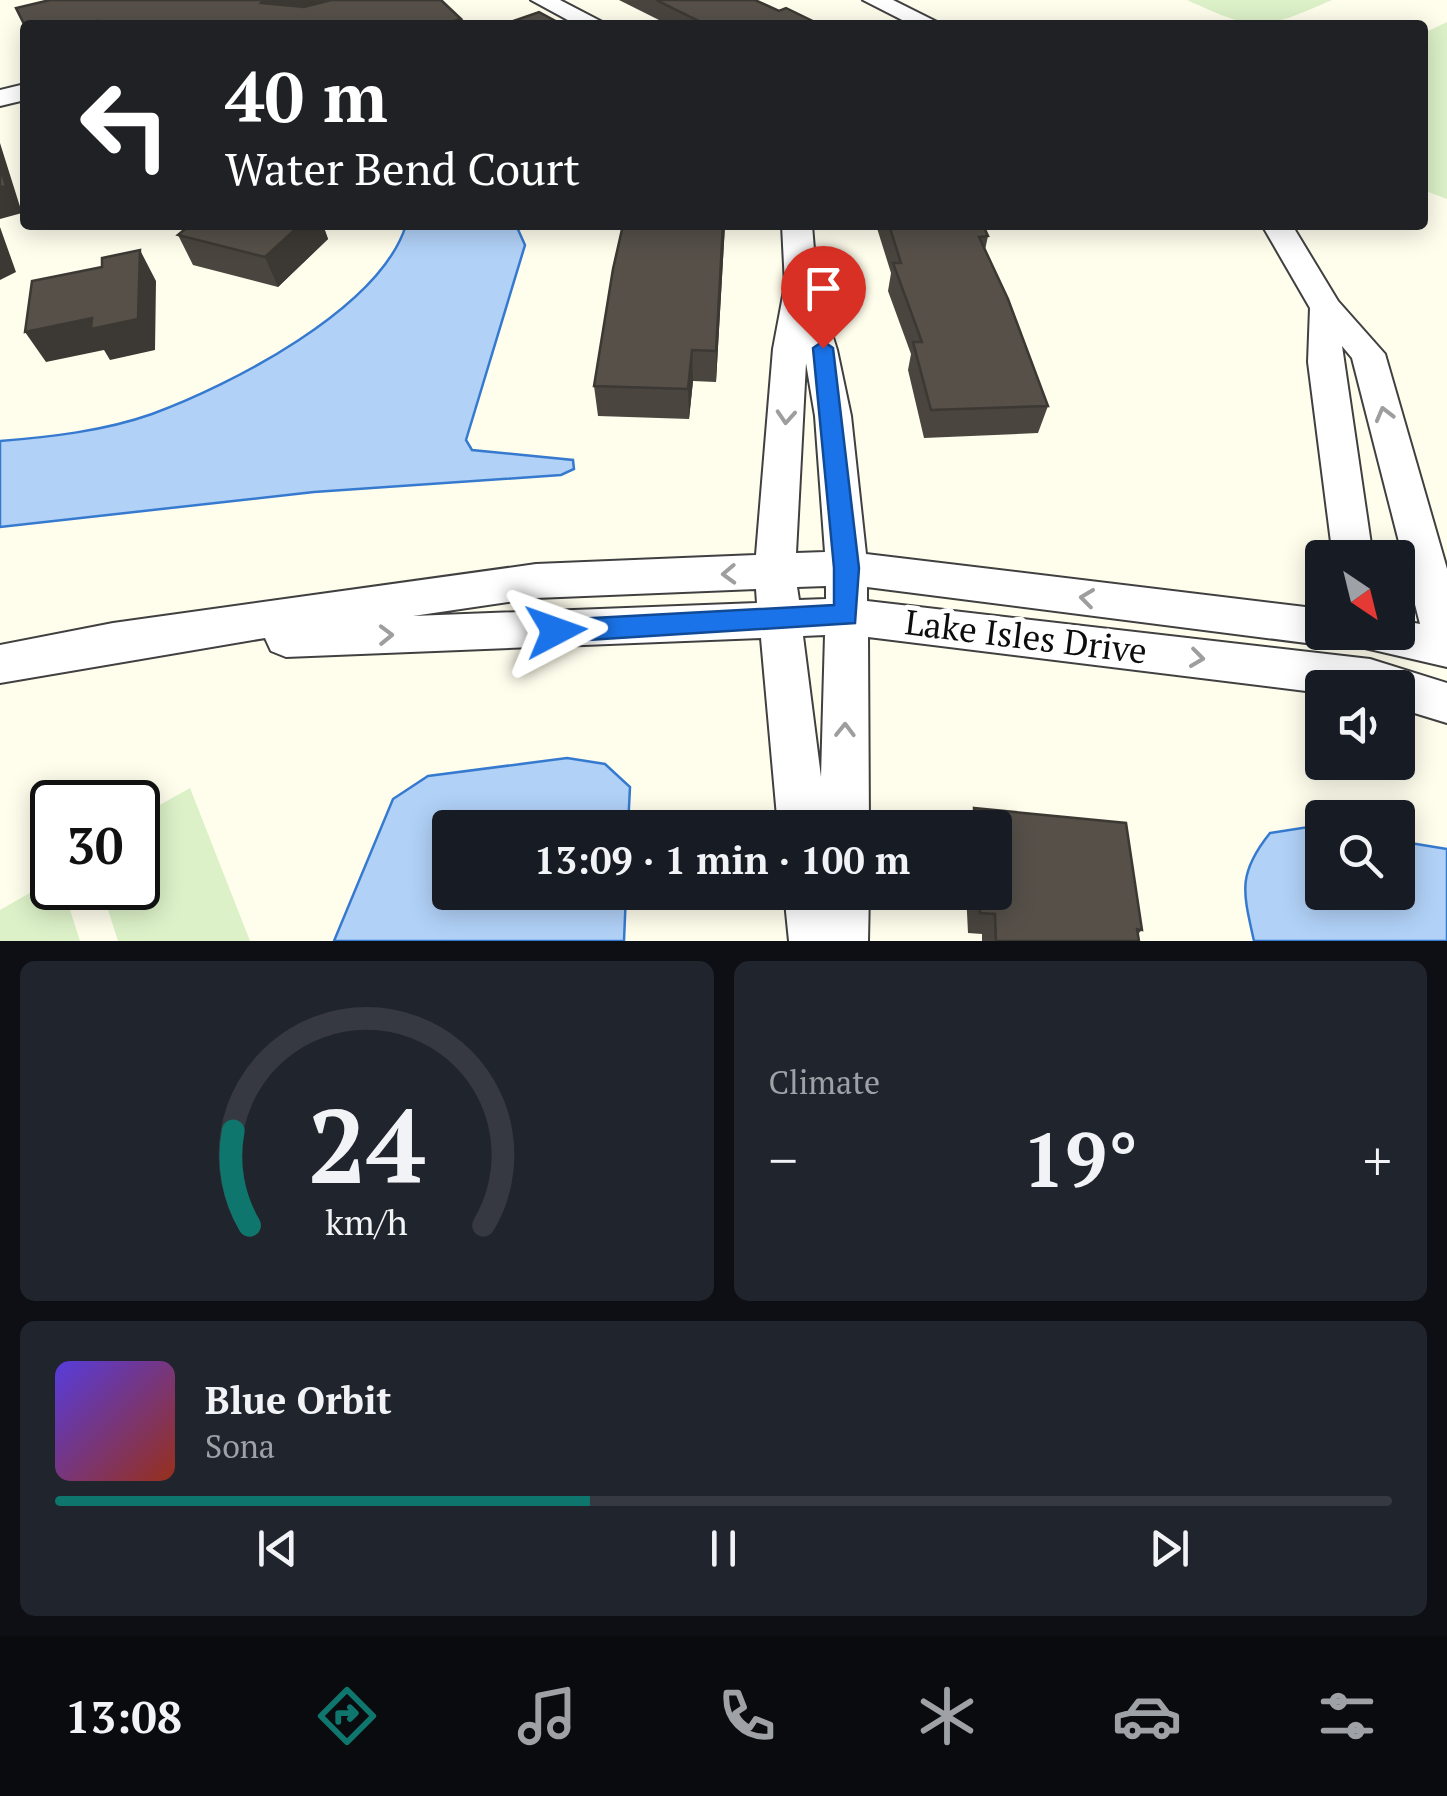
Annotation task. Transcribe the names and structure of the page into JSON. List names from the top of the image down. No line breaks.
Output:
{"streets":{"street":["Lake Isles Drive"]},"north":"bottom right","page":{"turn":["40 m","Water Bend Court"],"limit":"30","trip":"13:09 · 1 min · 100 m","tile":"Climate","heat":["−","19°","+"],"song":["Blue Orbit","Sona"],"tabs":"13:08","gauge":["24","km/h"]}}
